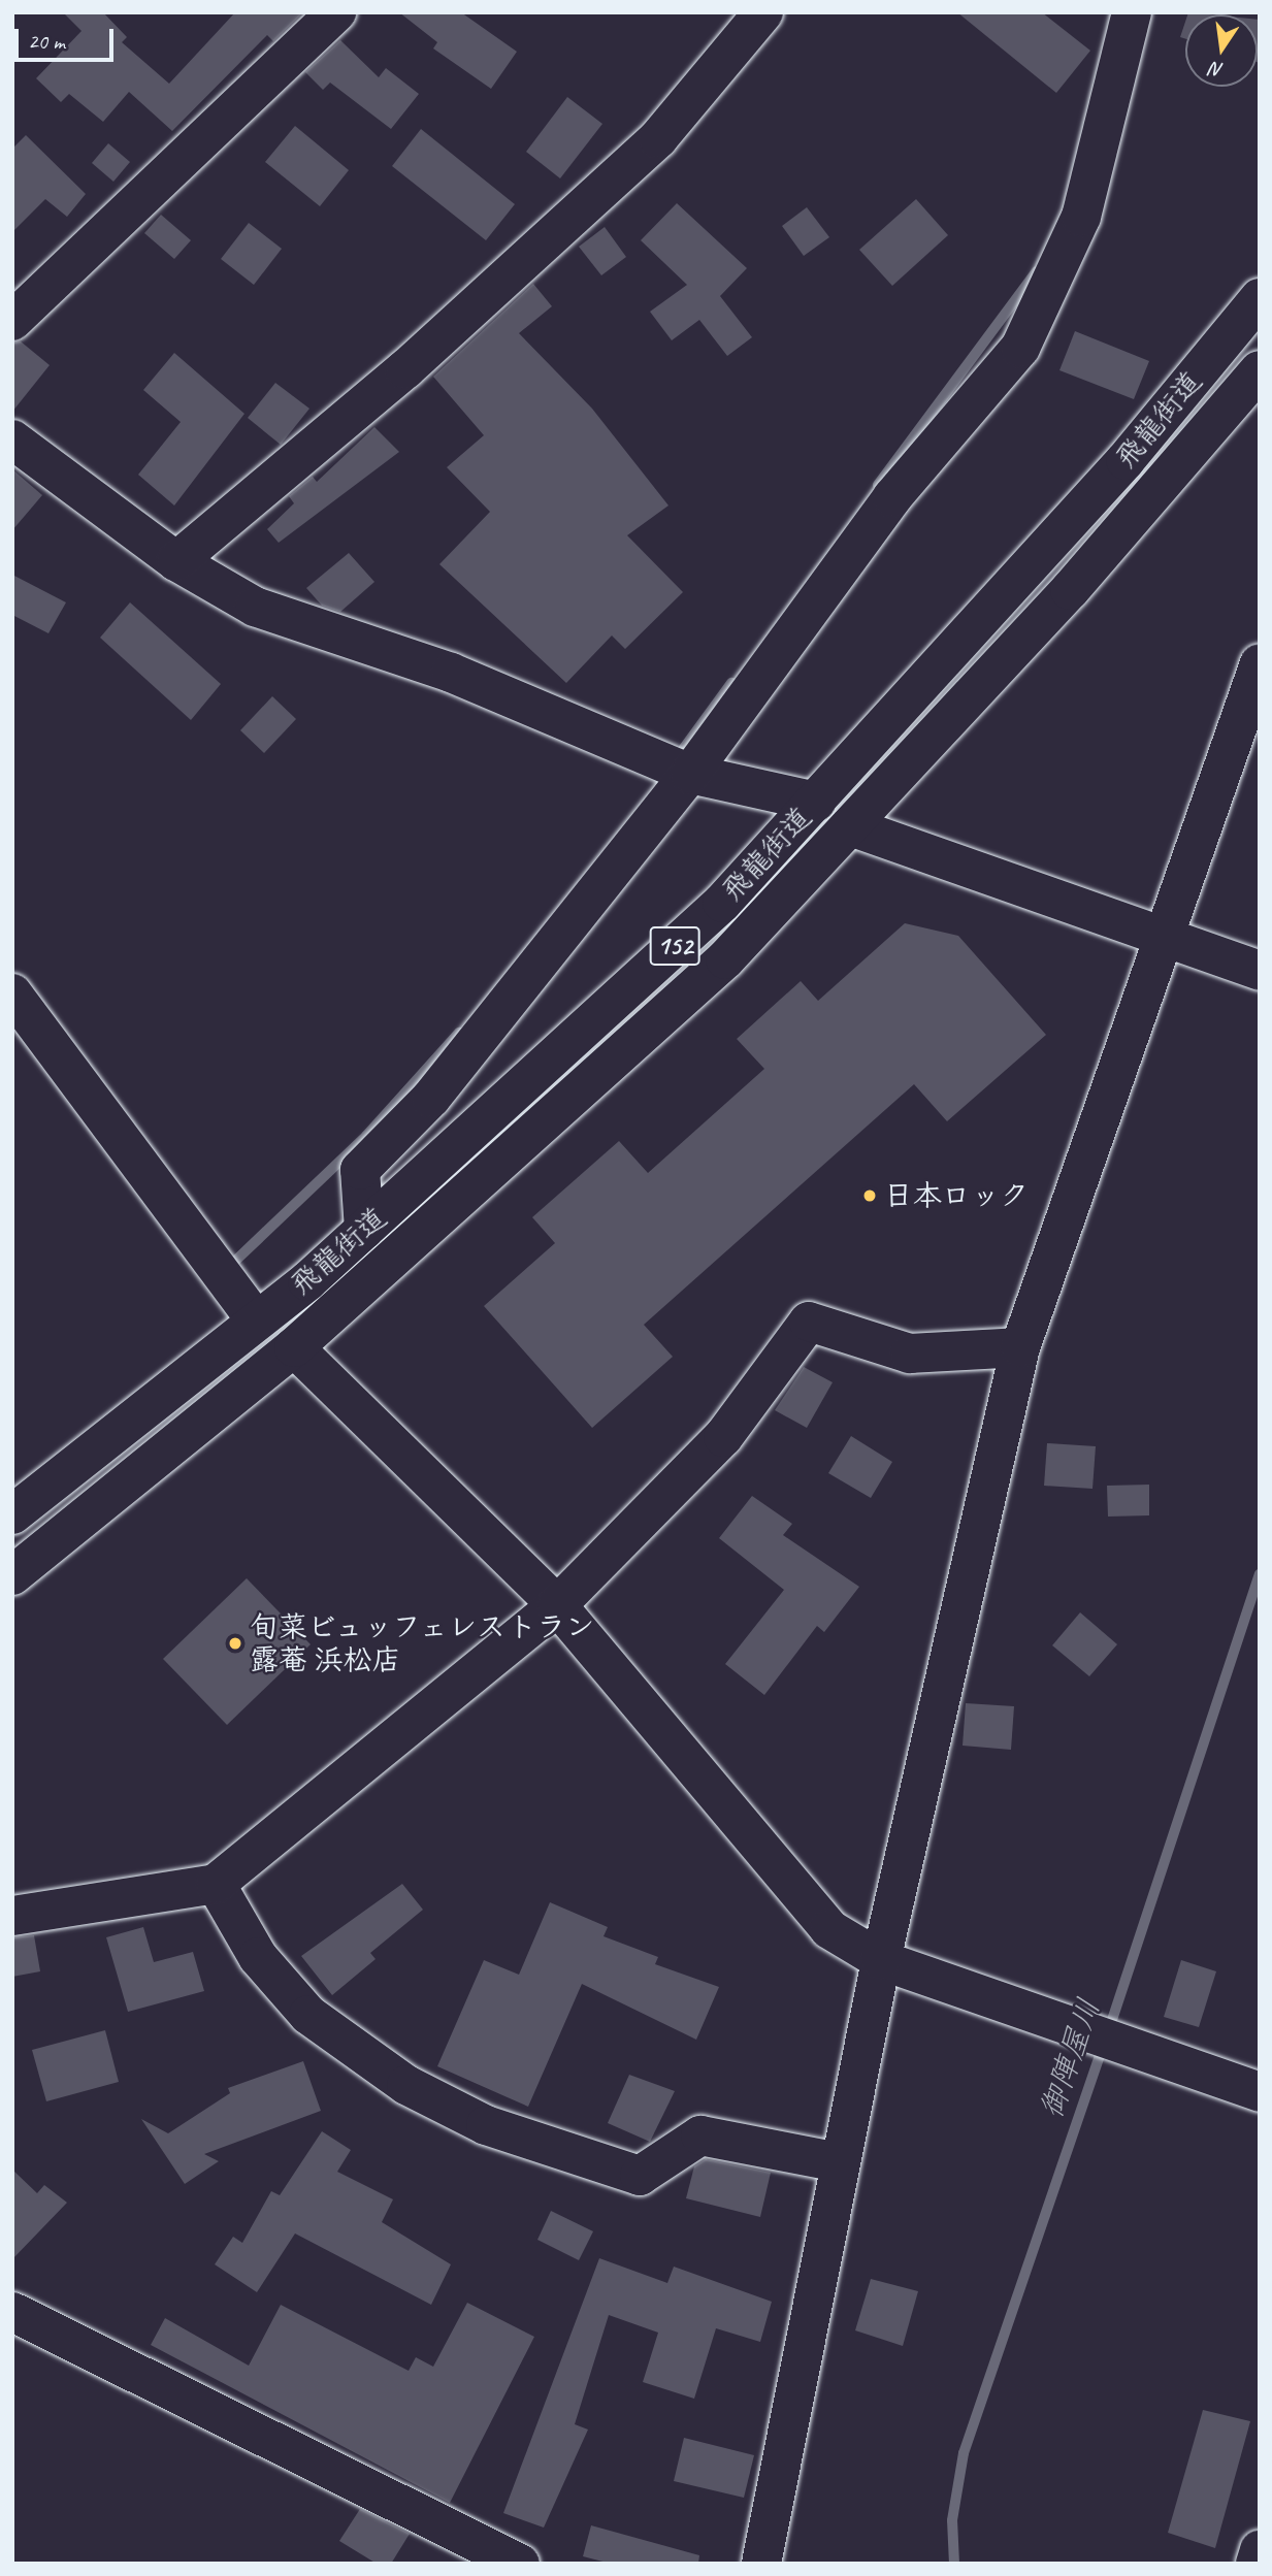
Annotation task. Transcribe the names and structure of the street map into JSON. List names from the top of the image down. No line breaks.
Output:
{"streets":{"main road":["飛龍街道","152"]},"water":["御陣屋川"],"places":["日本ロック","旬菜ビュッフェレストラン 露菴 浜松店"],"scale_bar":"20 m","north":"bottom"}
